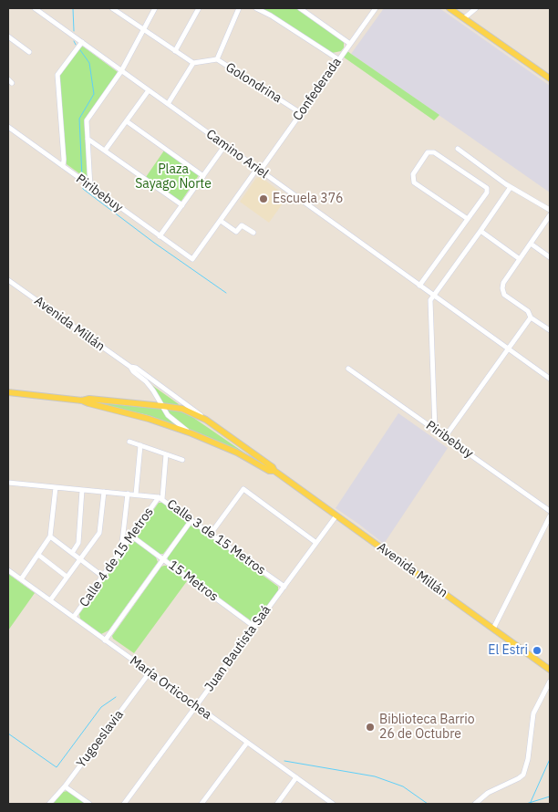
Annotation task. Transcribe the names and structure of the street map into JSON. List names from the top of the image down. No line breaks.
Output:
{"streets":{"main road":["Avenida Millán"],"street":["Golondrina","Confederada","Camino Ariel","Piribebuy","Calle 3 de 15 Metros","Calle 4 de 15 Metros","15 Metros","Juan Bautista Saá","María Orticochea","Yugoeslavia"]},"crossings":[["Golondrina","Confederada"],["Confederada","Camino Ariel"],["Confederada","Piribebuy"],["Avenida Millán","Juan Bautista Saá"],["Calle 3 de 15 Metros","Calle 4 de 15 Metros"],["Calle 3 de 15 Metros","Juan Bautista Saá"],["Calle 4 de 15 Metros","15 Metros"],["Calle 4 de 15 Metros","María Orticochea"],["15 Metros","Juan Bautista Saá"],["Juan Bautista Saá","María Orticochea"],["María Orticochea","Yugoeslavia"]],"parks":["Plaza Sayago Norte"],"places":["Escuela 376","El Estri","Biblioteca Barrio 26 de Octubre"]}
